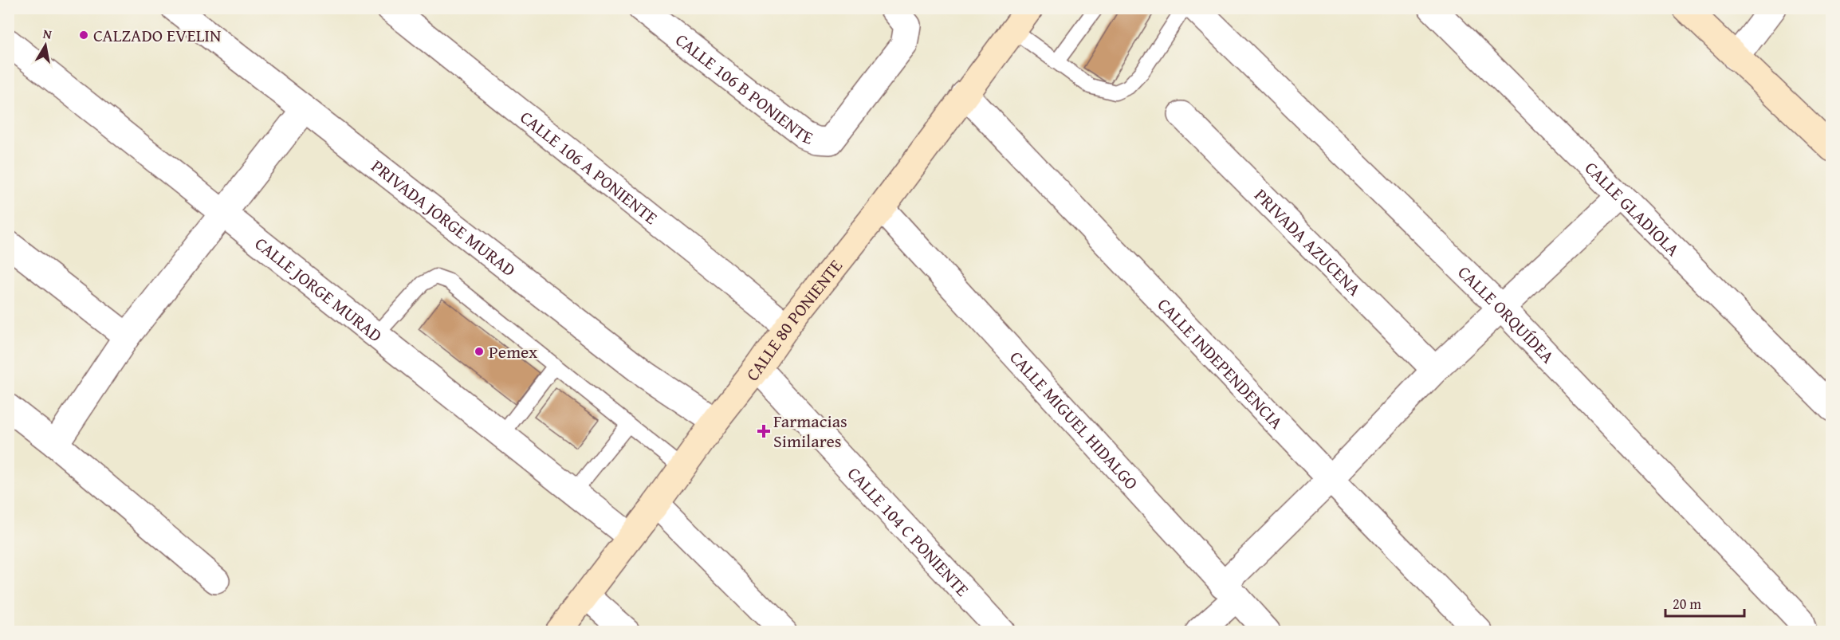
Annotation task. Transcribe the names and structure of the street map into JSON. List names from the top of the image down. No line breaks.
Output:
{"streets":{"street":["CALLE 106 B PONIENTE","CALLE 106 A PONIENTE","CALLE GLADIOLA","PRIVADA JORGE MURAD","PRIVADA AZUCENA","CALLE JORGE MURAD","CALLE ORQUÍDEA","CALLE 80 PONIENTE","CALLE INDEPENDENCIA","CALLE MIGUEL HIDALGO","CALLE 104 C PONIENTE"]},"crossings":[["CALLE 106 A PONIENTE","CALLE 80 PONIENTE"],["PRIVADA JORGE MURAD","CALLE 80 PONIENTE"],["CALLE JORGE MURAD","CALLE 80 PONIENTE"],["CALLE 80 PONIENTE","CALLE INDEPENDENCIA"],["CALLE 80 PONIENTE","CALLE MIGUEL HIDALGO"],["CALLE 80 PONIENTE","CALLE 104 C PONIENTE"]],"places":{"other":["CALZADO EVELIN","Pemex"],"health":["Farmacias Similares"]},"scale_bar":"20 m","north":"top"}
